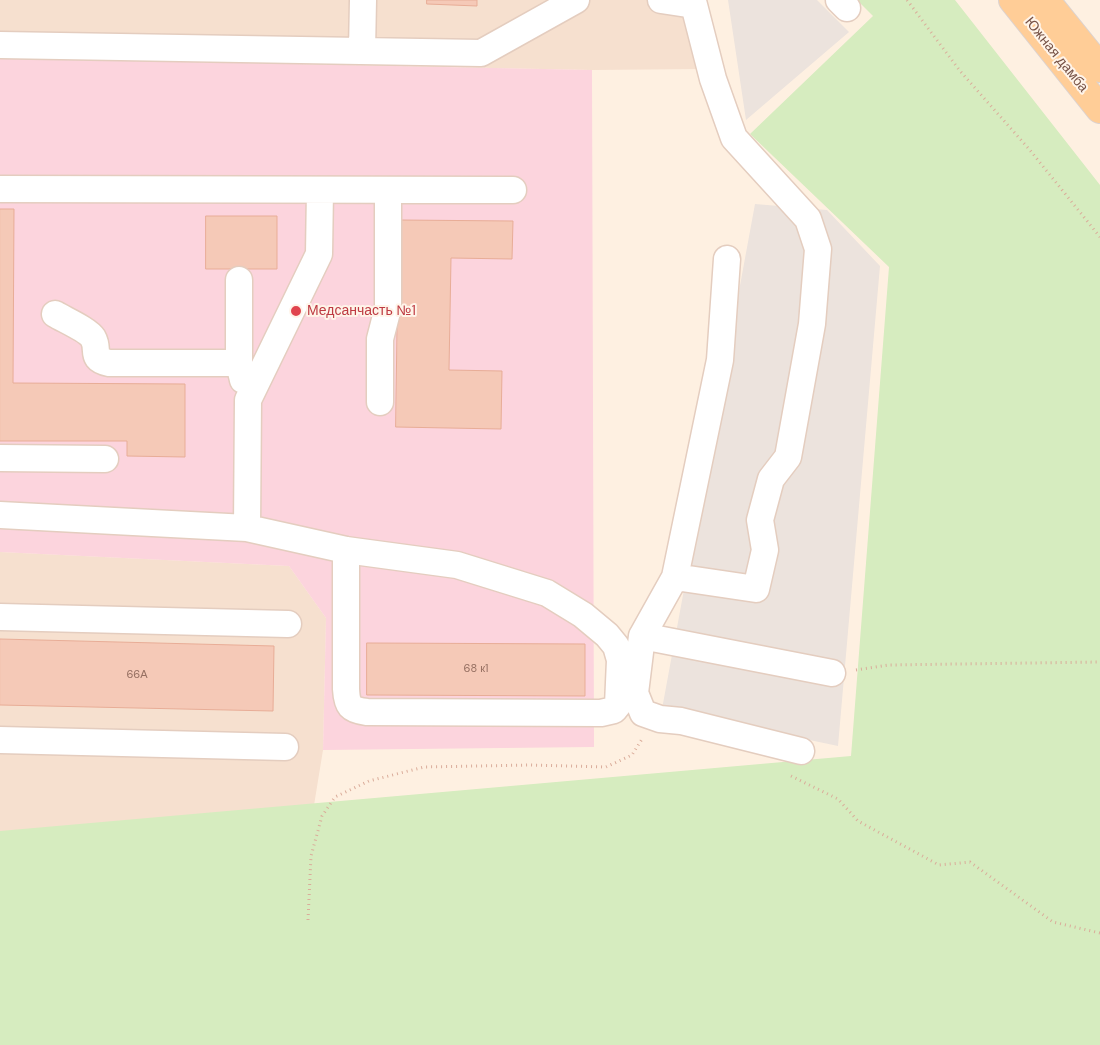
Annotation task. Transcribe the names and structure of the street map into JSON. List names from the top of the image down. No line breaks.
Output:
{"streets":{"main road":["Южная дамба"]},"places":["Медсанчасть №1"],"house_numbers":["68 к1","66А"]}
